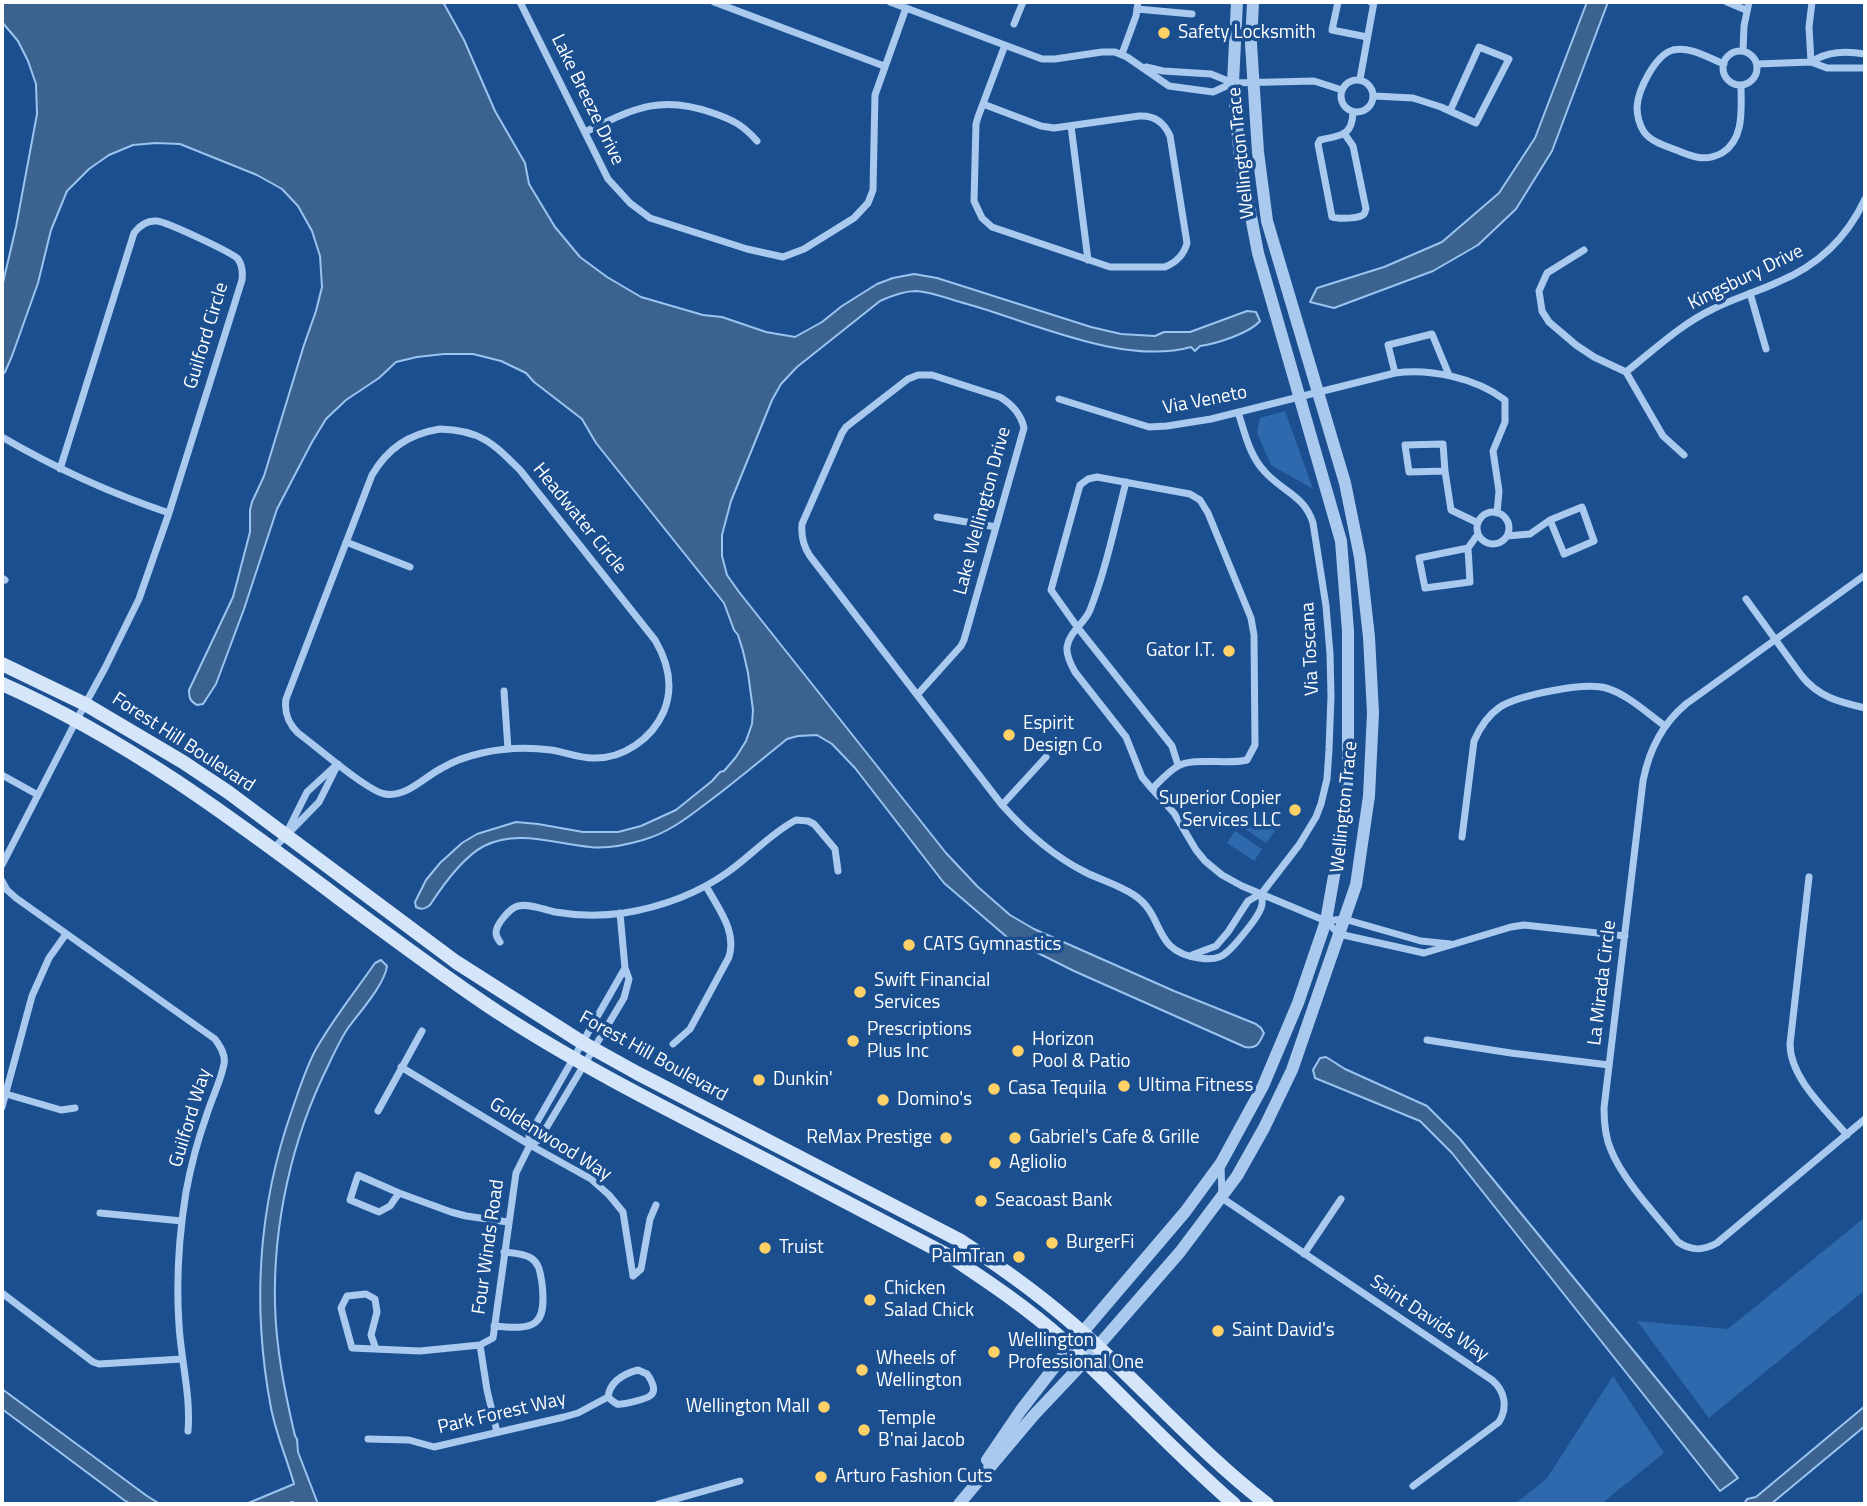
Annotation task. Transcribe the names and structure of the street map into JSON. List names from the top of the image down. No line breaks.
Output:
{"streets":{"main road":["Forest Hill Boulevard"],"street":["Lake Breeze Drive","Wellington Trace","Kingsbury Drive","Guilford Circle","Via Veneto","Lake Wellington Drive","Headwater Circle","Via Toscana","La Mirada Circle","Guilford Way","Goldenwood Way","Four Winds Road","Saint Davids Way","Park Forest Way"]},"crossings":[["Wellington Trace","Via Veneto"],["Wellington Trace","Forest Hill Boulevard"],["Wellington Trace","Saint Davids Way"],["Guilford Circle","Forest Hill Boulevard"],["Via Veneto","Via Toscana"],["Forest Hill Boulevard","Four Winds Road"],["Goldenwood Way","Four Winds Road"]],"places":["Safety Locksmith","Gator I.T.","Espirit Design Co","Superior Copier Services LLC","CATS Gymnastics","Swift Financial Services","Prescriptions Plus Inc","Horizon Pool & Patio","Dunkin'","Ultima Fitness","Casa Tequila","Domino's","ReMax Prestige","Gabriel's Cafe & Grille","Agliolio","Seacoast Bank","BurgerFi","Truist","PalmTran","Chicken Salad Chick","Saint David's","Wellington Professional One","Wheels of Wellington","Wellington Mall","Temple B'nai Jacob","Arturo Fashion Cuts"]}
